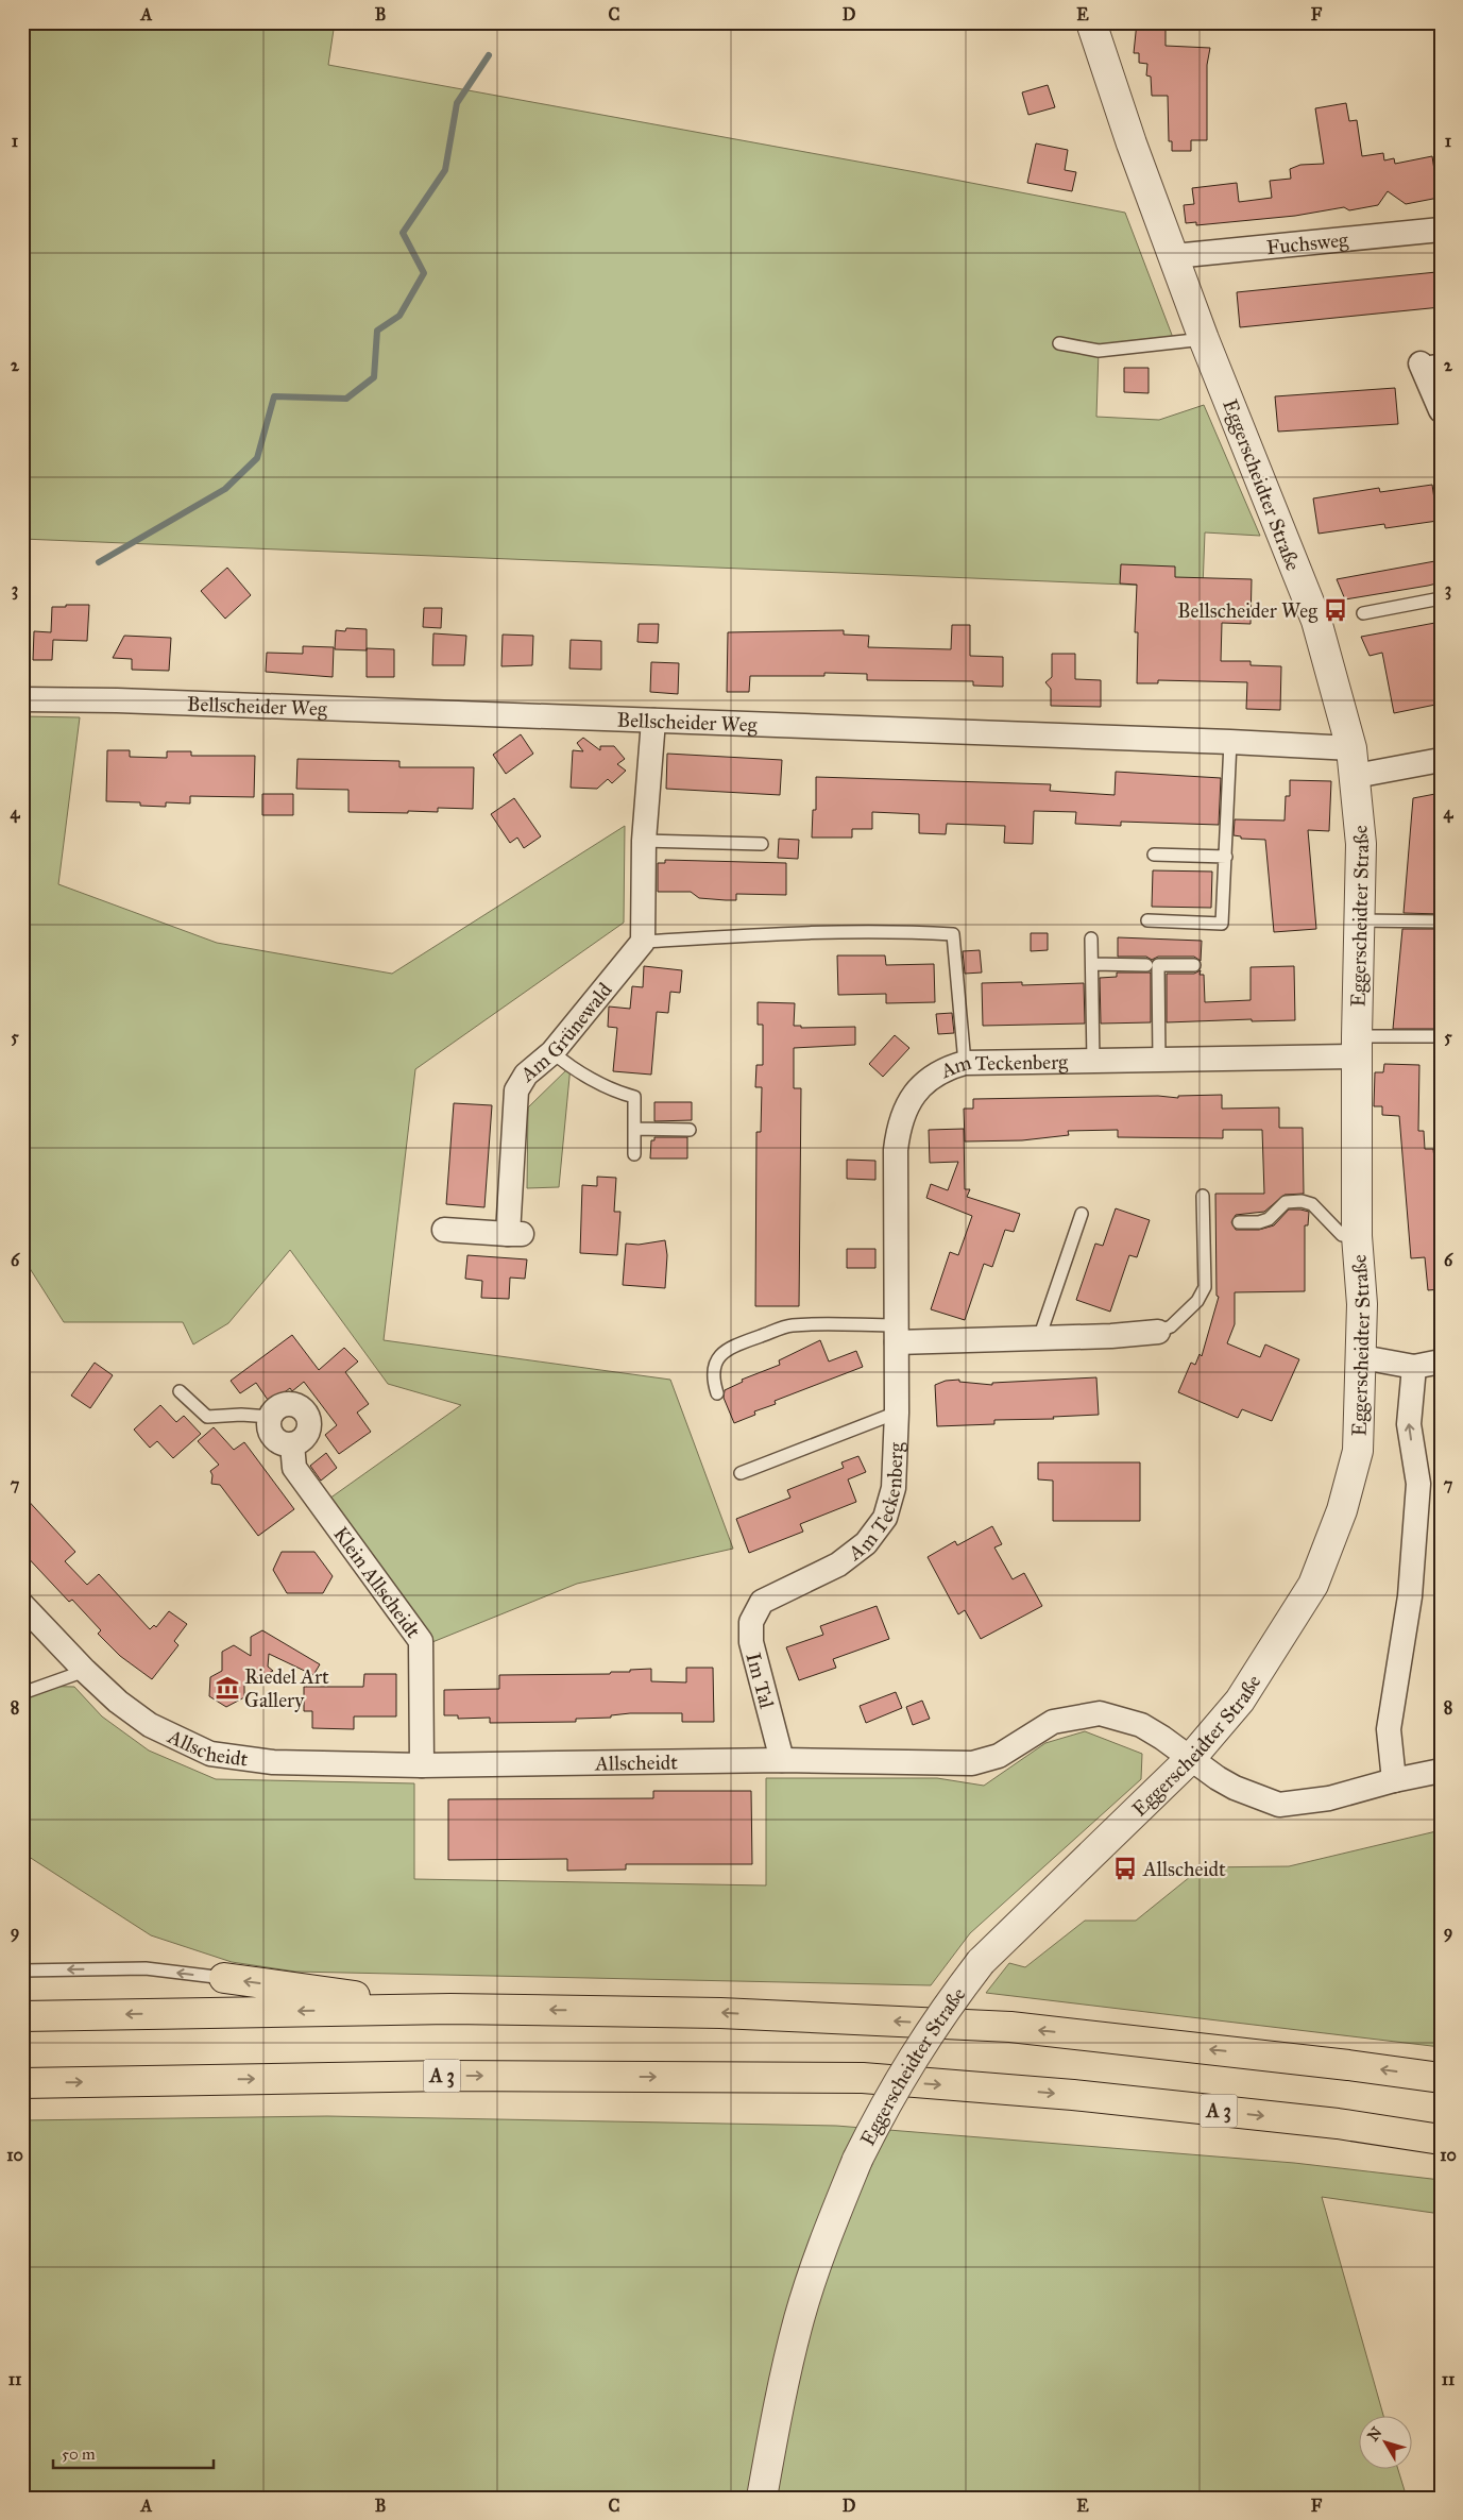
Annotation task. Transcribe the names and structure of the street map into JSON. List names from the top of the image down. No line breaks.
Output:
{"streets":{"highway":["A 3"],"street":["Fuchsweg","Eggerscheidter Straße","Bellscheider Weg","Am Grünewald","Am Teckenberg","Klein Allscheidt","Im Tal","Allscheidt"]},"crossings":[["Fuchsweg","Eggerscheidter Straße"],["Eggerscheidter Straße","Bellscheider Weg"],["Eggerscheidter Straße","Am Teckenberg"],["Eggerscheidter Straße","Allscheidt"],["Am Teckenberg","Im Tal"],["Klein Allscheidt","Allscheidt"],["Im Tal","Allscheidt"]],"places":{"bus stop":["Bellscheider Weg","Allscheidt"],"museum":["Riedel Art Gallery"]},"scale_bar":"50 m","north":"top left","grid":{"columns":["A","B","C","D","E","F"],"rows":["1","2","3","4","5","6","7","8","9","10","11"]}}
